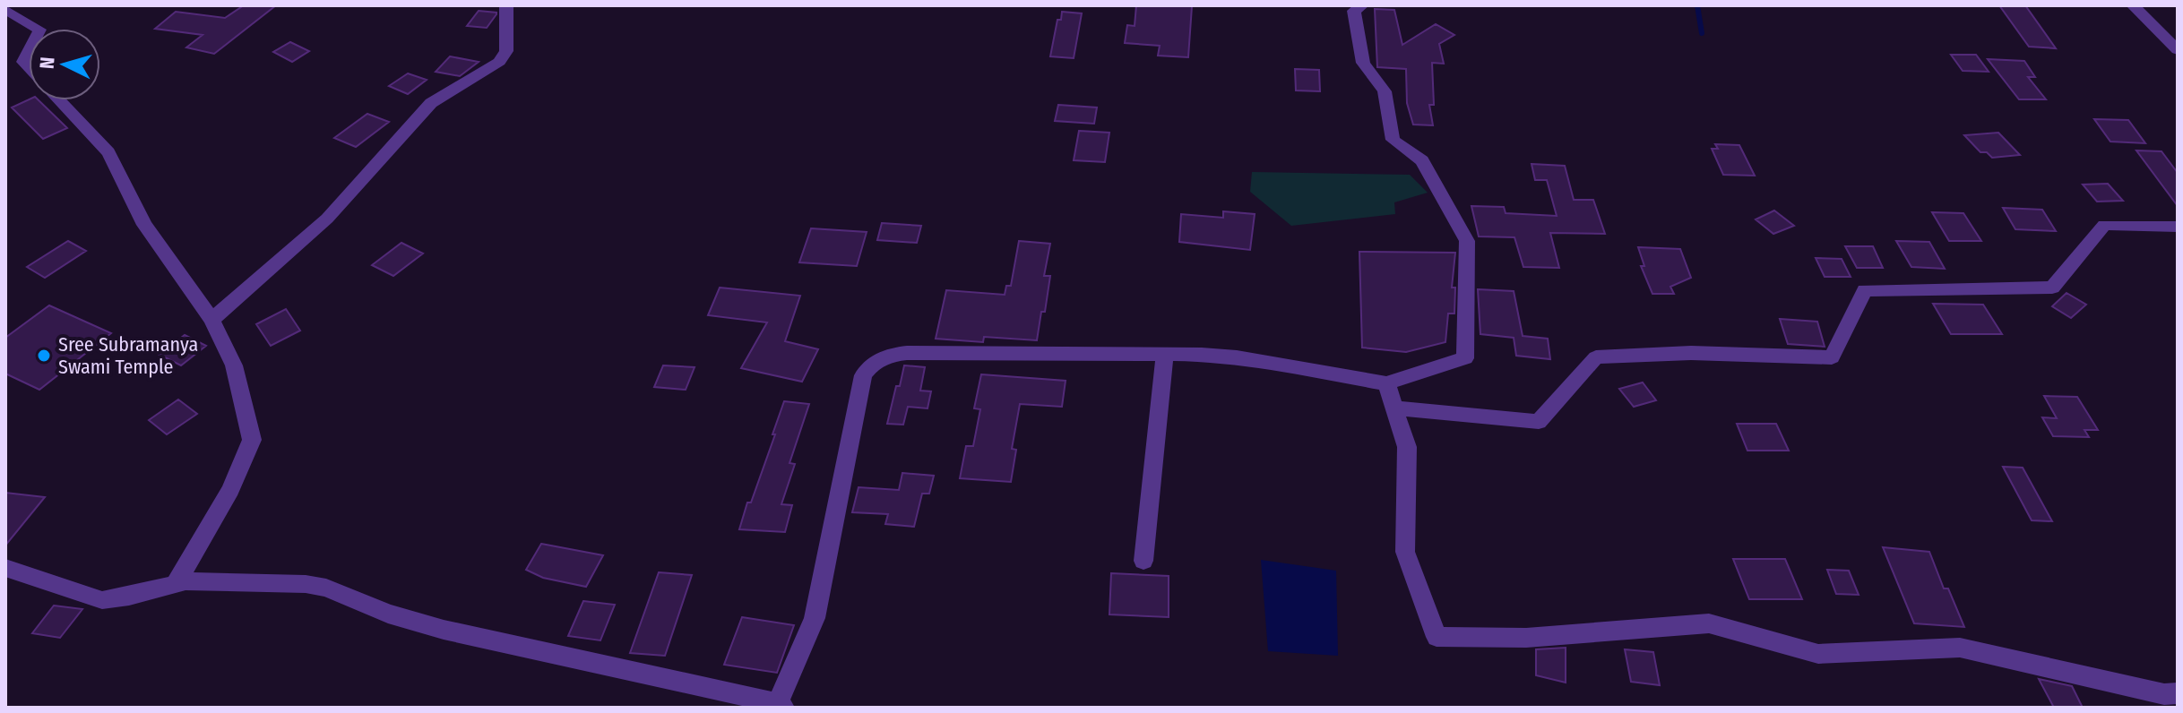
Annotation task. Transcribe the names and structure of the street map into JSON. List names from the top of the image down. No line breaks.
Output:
{"places":["Sree Subramanya Swami Temple"],"north":"left"}
